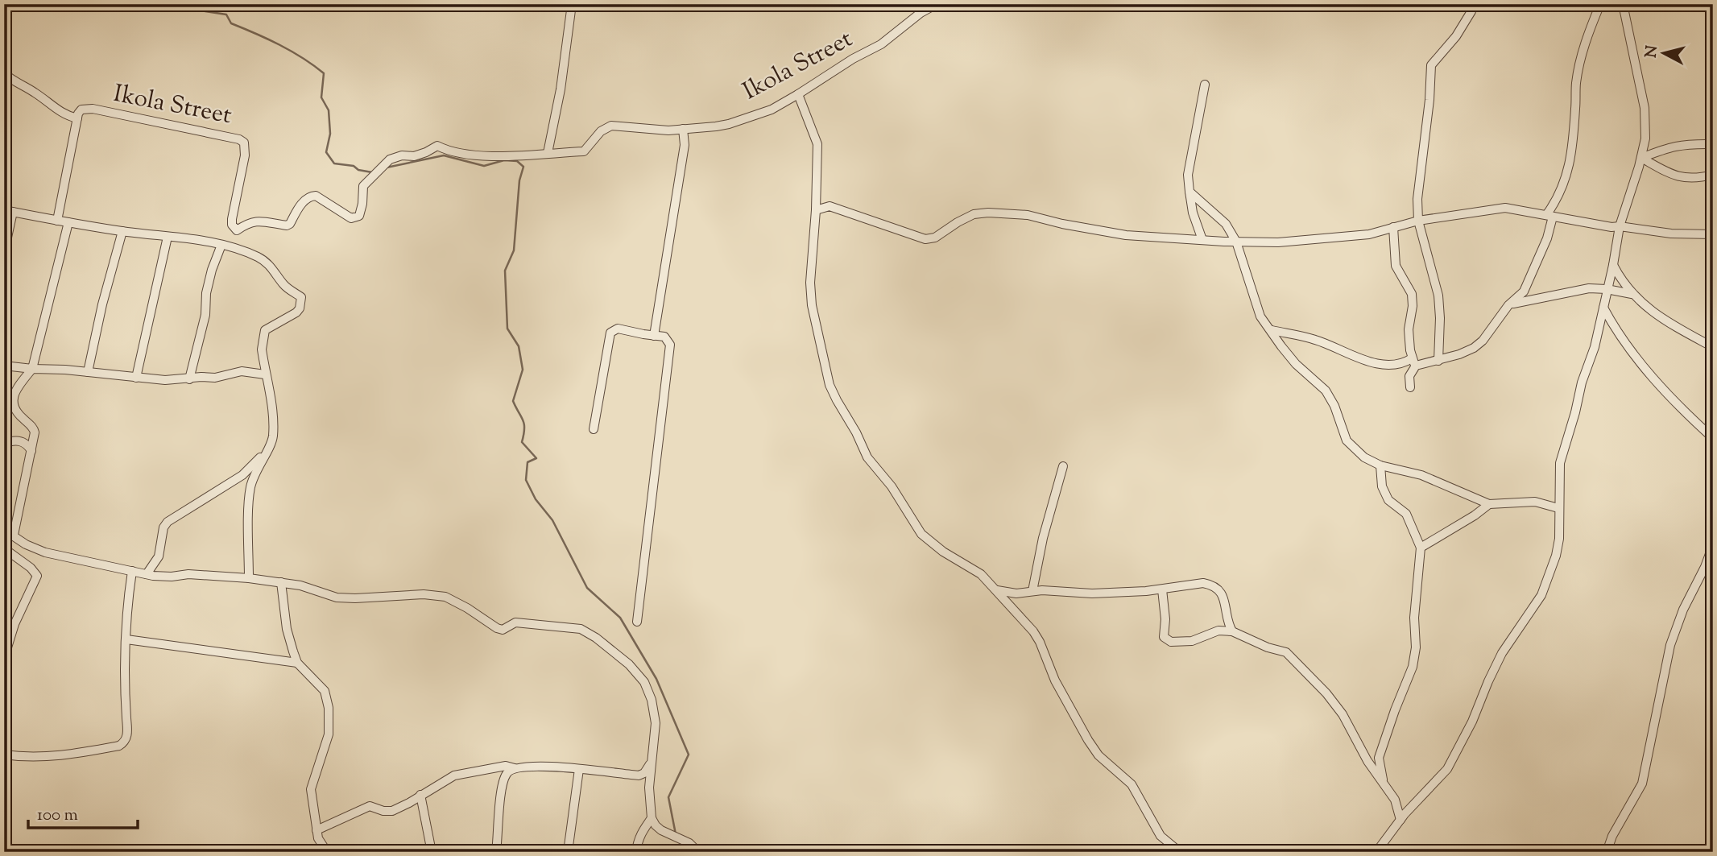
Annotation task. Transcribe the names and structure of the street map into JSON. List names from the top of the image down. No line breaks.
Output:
{"streets":{"street":["Ikola Street"]},"scale_bar":"100 m","north":"left"}
